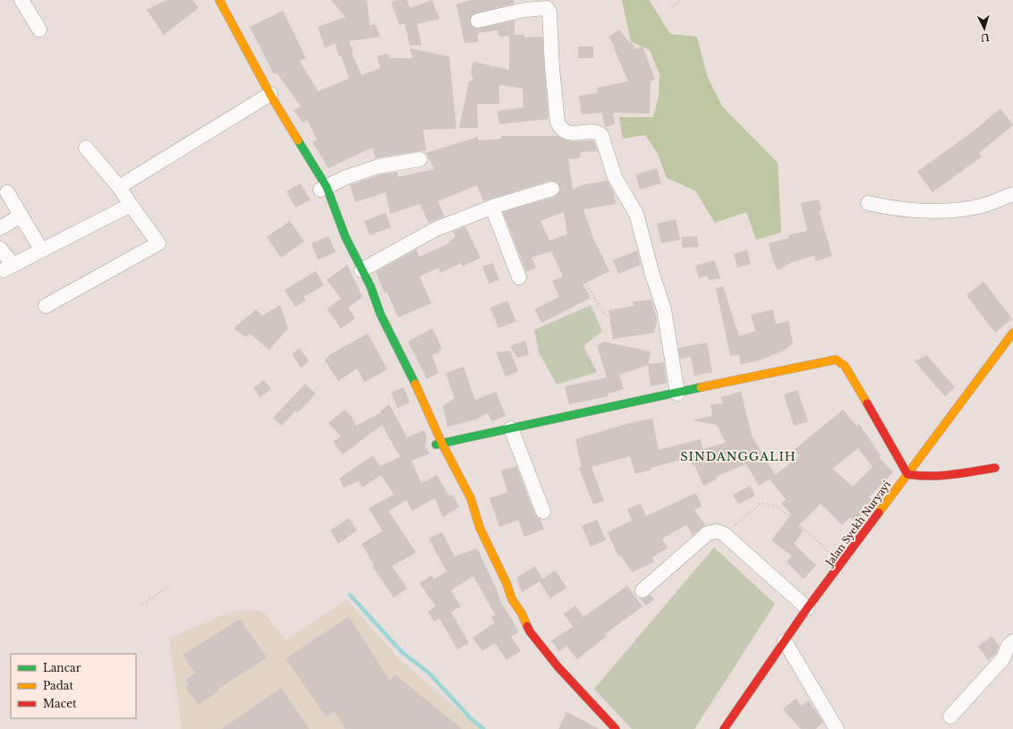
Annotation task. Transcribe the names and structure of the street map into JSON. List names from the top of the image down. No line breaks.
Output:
{"streets":{"street":["Jalan Syekh Nuryayi"]},"districts":["SINDANGGALIH"],"legend":["Lancar","Padat","Macet"],"north":"bottom"}
